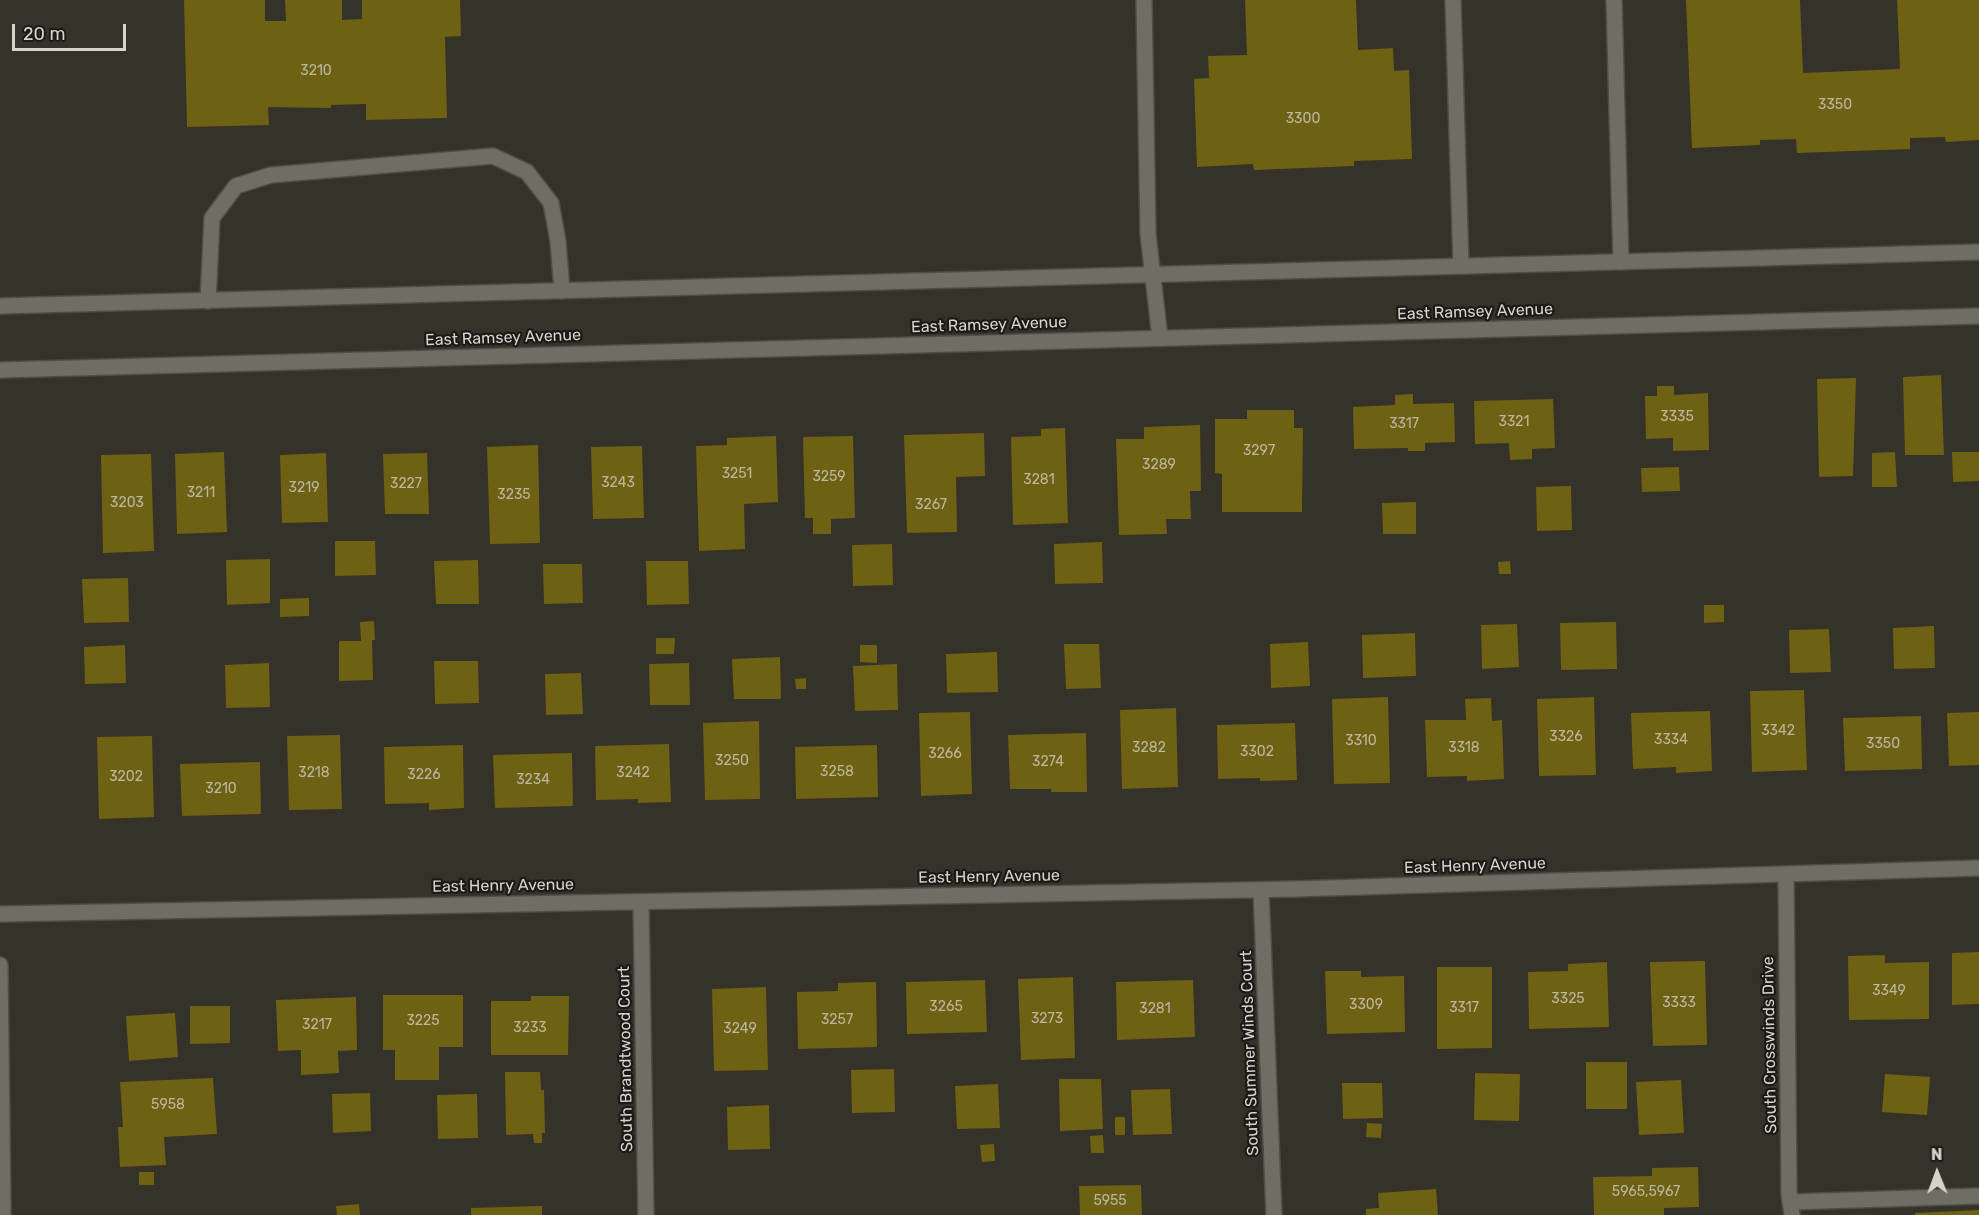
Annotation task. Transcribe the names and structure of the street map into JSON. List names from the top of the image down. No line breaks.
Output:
{"streets":{"street":["East Ramsey Avenue","East Henry Avenue","South Crosswinds Drive","South Summer Winds Court","South Brandtwood Court"]},"crossings":[["East Henry Avenue","South Crosswinds Drive"],["East Henry Avenue","South Summer Winds Court"],["East Henry Avenue","South Brandtwood Court"]],"house_numbers":["3210","3350","3300","3335","3321","3317","3297","3289","3251","3259","3281","3243","3227","3219","3211","3235","3203","3267","3342","3326","3334","3310","3350","3282","3318","3302","3266","3250","3274","3258","3218","3242","3226","3202","3234","3210","3349","3325","3333","3309","3265","3317","3281","3273","3257","3225","3217","3233","3249","5958","5965,5967","5955"],"scale_bar":"20 m","north":"top"}
